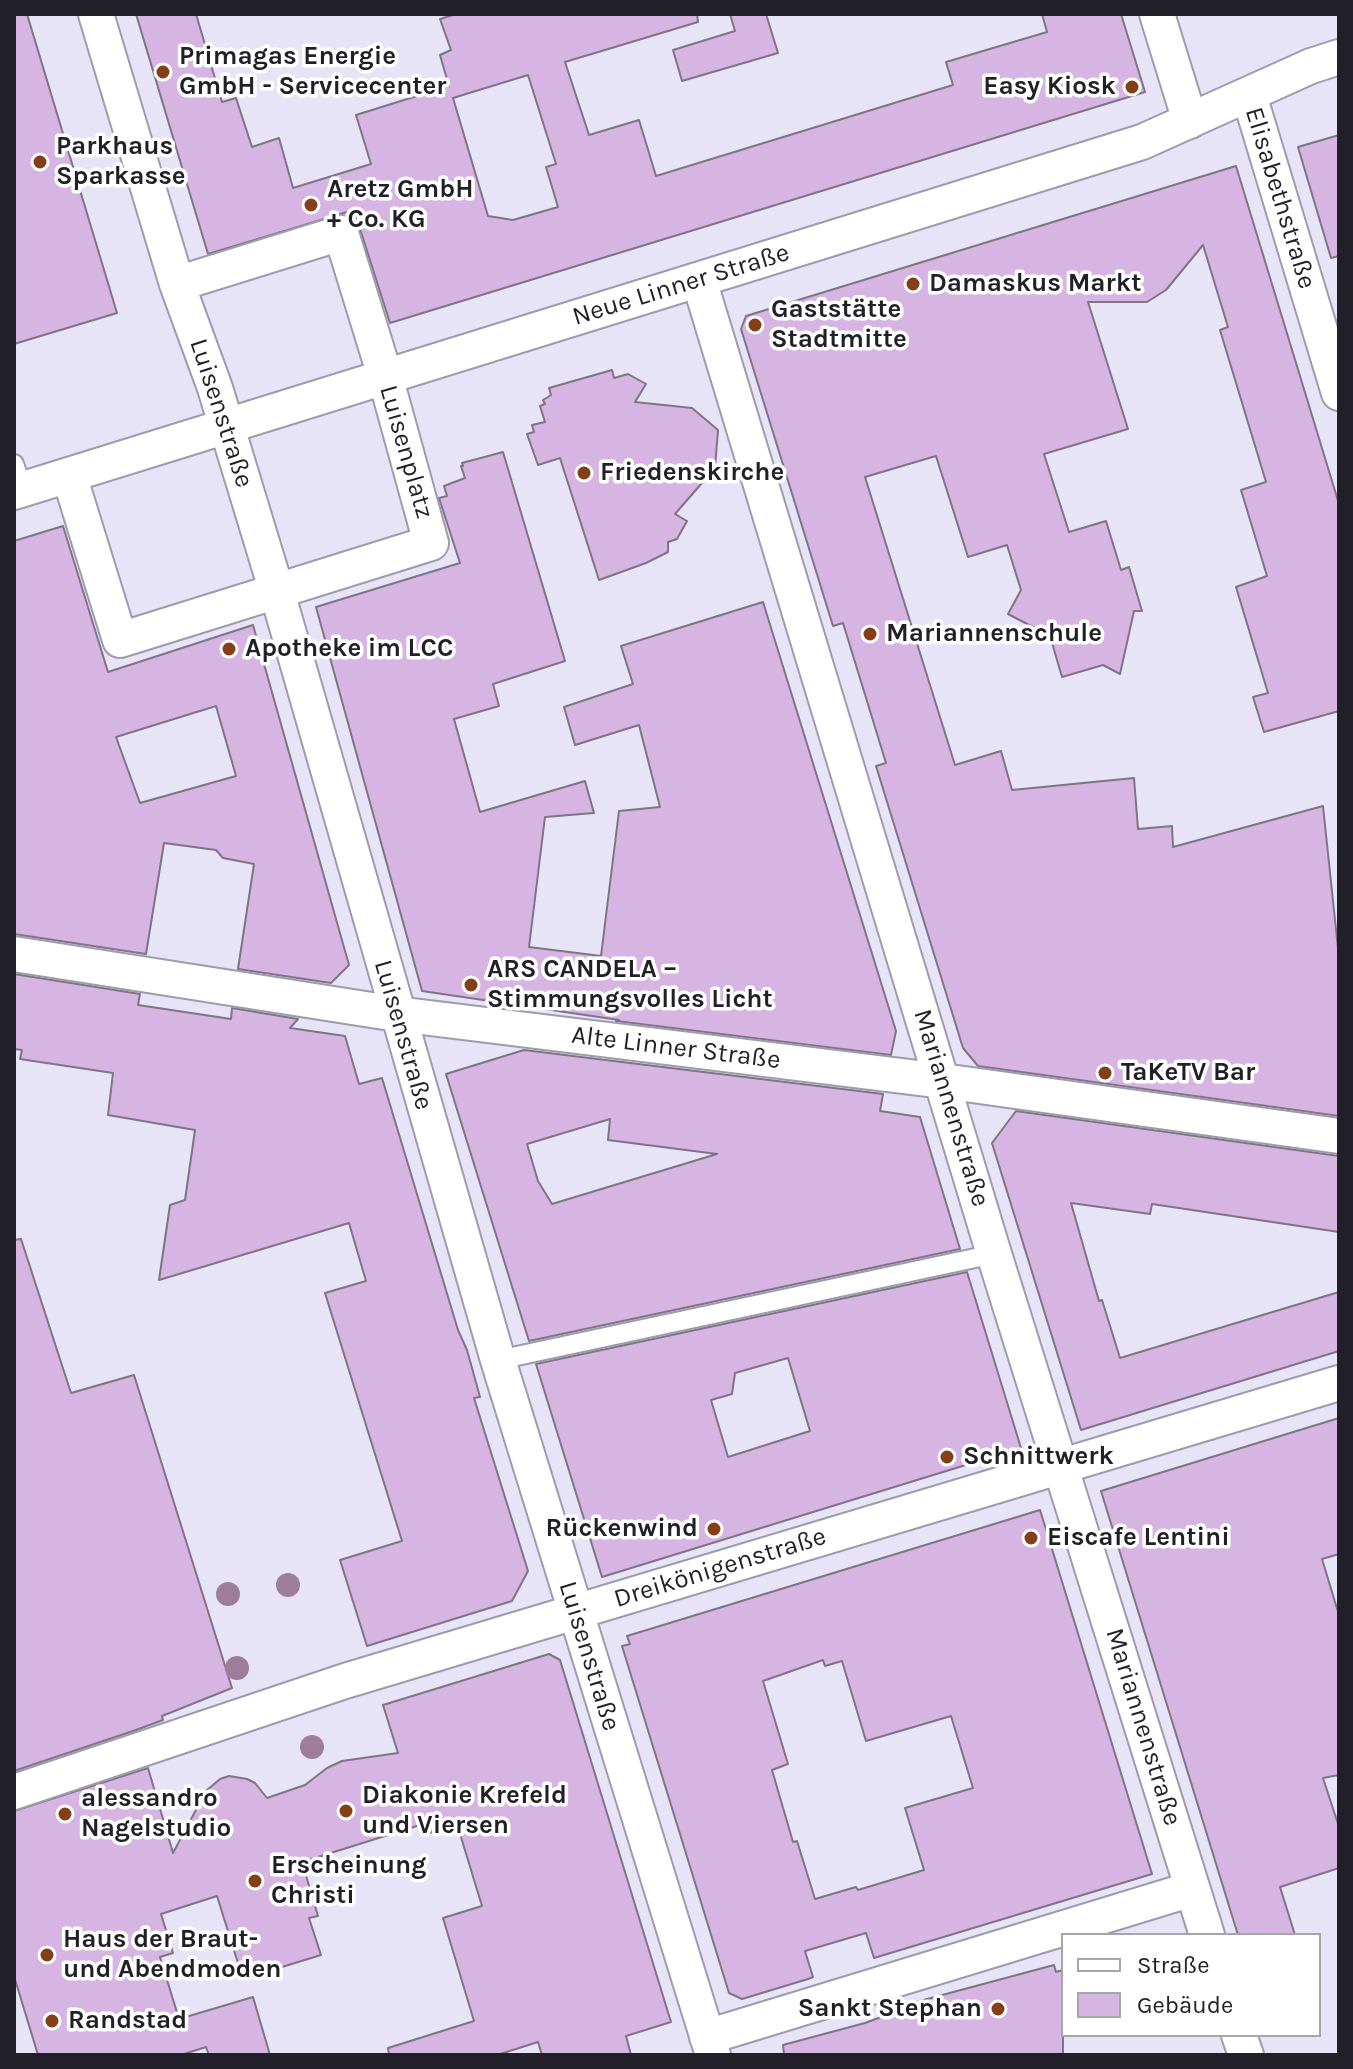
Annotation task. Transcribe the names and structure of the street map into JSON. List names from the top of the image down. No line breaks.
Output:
{"streets":{"street":["Elisabethstraße","Neue Linner Straße","Luisenstraße","Luisenplatz","Alte Linner Straße","Mariannenstraße","Dreikönigenstraße"]},"crossings":[["Elisabethstraße","Neue Linner Straße"],["Neue Linner Straße","Luisenstraße"],["Neue Linner Straße","Luisenplatz"],["Neue Linner Straße","Mariannenstraße"],["Luisenstraße","Luisenplatz"],["Luisenstraße","Alte Linner Straße"],["Luisenstraße","Dreikönigenstraße"],["Alte Linner Straße","Mariannenstraße"],["Mariannenstraße","Dreikönigenstraße"]],"places":["Primagas Energie GmbH - Servicecenter","Easy Kiosk","Parkhaus Sparkasse","Aretz GmbH + Co. KG","Damaskus Markt","Gaststätte Stadtmitte","Friedenskirche","Mariannenschule","Apotheke im LCC","ARS CANDELA – Stimmungsvolles Licht","TaKeTV Bar","Schnittwerk","Rückenwind","Eiscafe Lentini","Diakonie Krefeld und Viersen","alessandro Nagelstudio","Erscheinung Christi","Haus der Braut- und Abendmoden","Sankt Stephan","Randstad"],"legend":["Straße","Gebäude"]}
